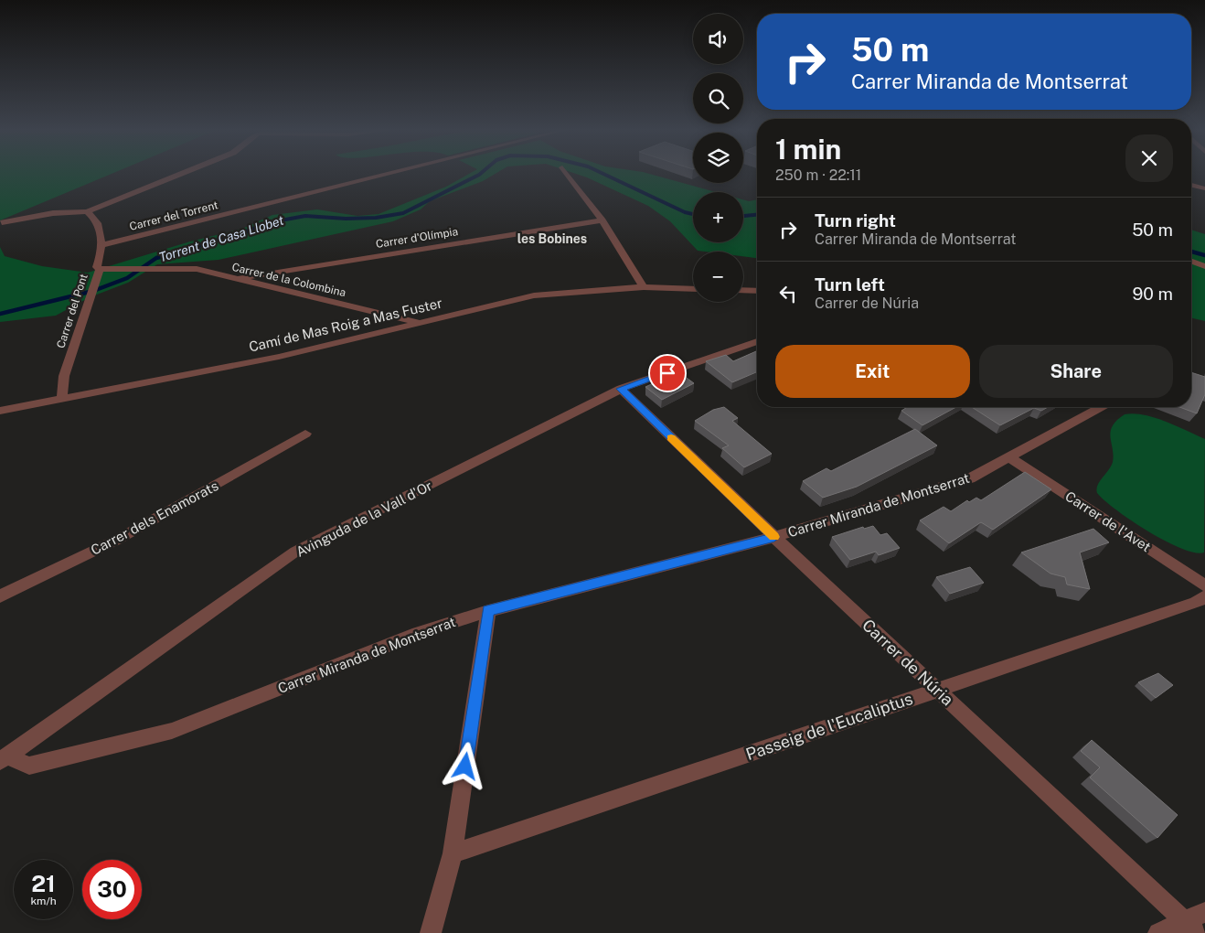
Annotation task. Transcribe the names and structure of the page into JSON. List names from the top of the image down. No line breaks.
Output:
{"streets":{"street":["Carrer del Torrent","Carrer d'Olímpia","Carrer de la Colombina","Carrer del Pont","Camí de Mas Roig a Mas Fuster","Carrer Miranda de Montserrat","Carrer dels Enamorats","Avinguda de la Vall d'Or","Carrer de l'Avet","Carrer de Núria","Passeig de l'Eucaliptus"]},"crossings":[["Carrer del Torrent","Carrer del Pont"],["Carrer d'Olímpia","Carrer de la Colombina"],["Carrer de la Colombina","Carrer del Pont"],["Carrer de la Colombina","Camí de Mas Roig a Mas Fuster"],["Carrer del Pont","Camí de Mas Roig a Mas Fuster"],["Carrer Miranda de Montserrat","Avinguda de la Vall d'Or"],["Carrer Miranda de Montserrat","Carrer de l'Avet"],["Carrer Miranda de Montserrat","Carrer de Núria"],["Avinguda de la Vall d'Or","Carrer de Núria"],["Carrer de Núria","Passeig de l'Eucaliptus"]],"districts":["les Bobines"],"water":["Torrent de Casa Llobet"],"page":{"map_buttons":["+","−"],"turn":["50 m","Carrer Miranda de Montserrat"],"heading":["1 min","250 m · 22:11"],"list":[{"name":"Turn right","note":"Carrer Miranda de Montserrat","value":"50 m"},{"name":"Turn left","note":"Carrer de Núria","value":"90 m"}],"buttons":["Exit","Share"],"speed":"21 km/h","limit":"30"}}
